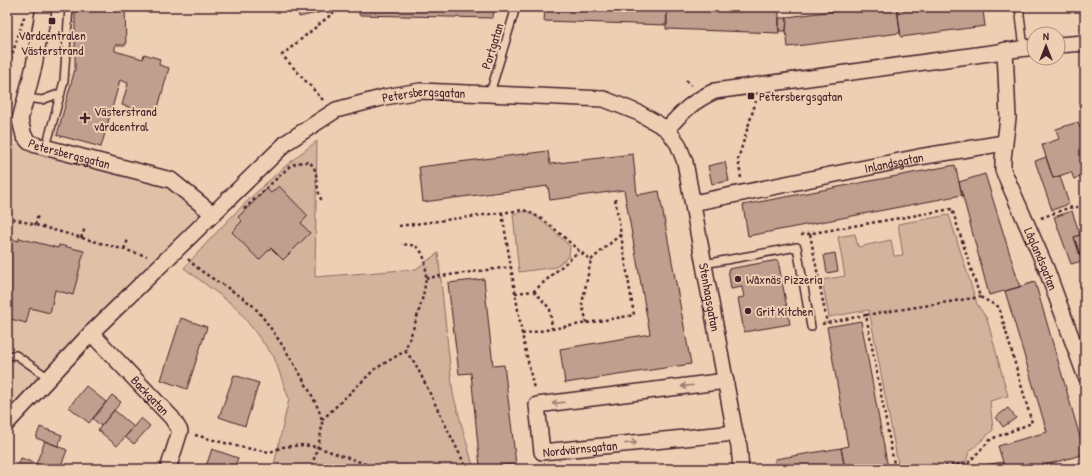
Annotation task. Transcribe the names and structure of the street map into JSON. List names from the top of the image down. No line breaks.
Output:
{"streets":{"street":["Petersbergsgatan","Inlandsgatan","Låglandsgatan","Stenhagsgatan","Backgatan","Nordvärnsgatan"],"lane":["Portgatan"]},"crossings":[["Portgatan","Petersbergsgatan"],["Petersbergsgatan","Stenhagsgatan"],["Petersbergsgatan","Backgatan"],["Inlandsgatan","Låglandsgatan"],["Inlandsgatan","Stenhagsgatan"],["Stenhagsgatan","Nordvärnsgatan"]],"places":{"transit":["Vårdcentralen Västerstrand","Petersbergsgatan"],"health":["Västerstrand vårdcentral"],"other":["Wåxnäs Pizzeria","Grit Kitchen"]},"north":"top"}
